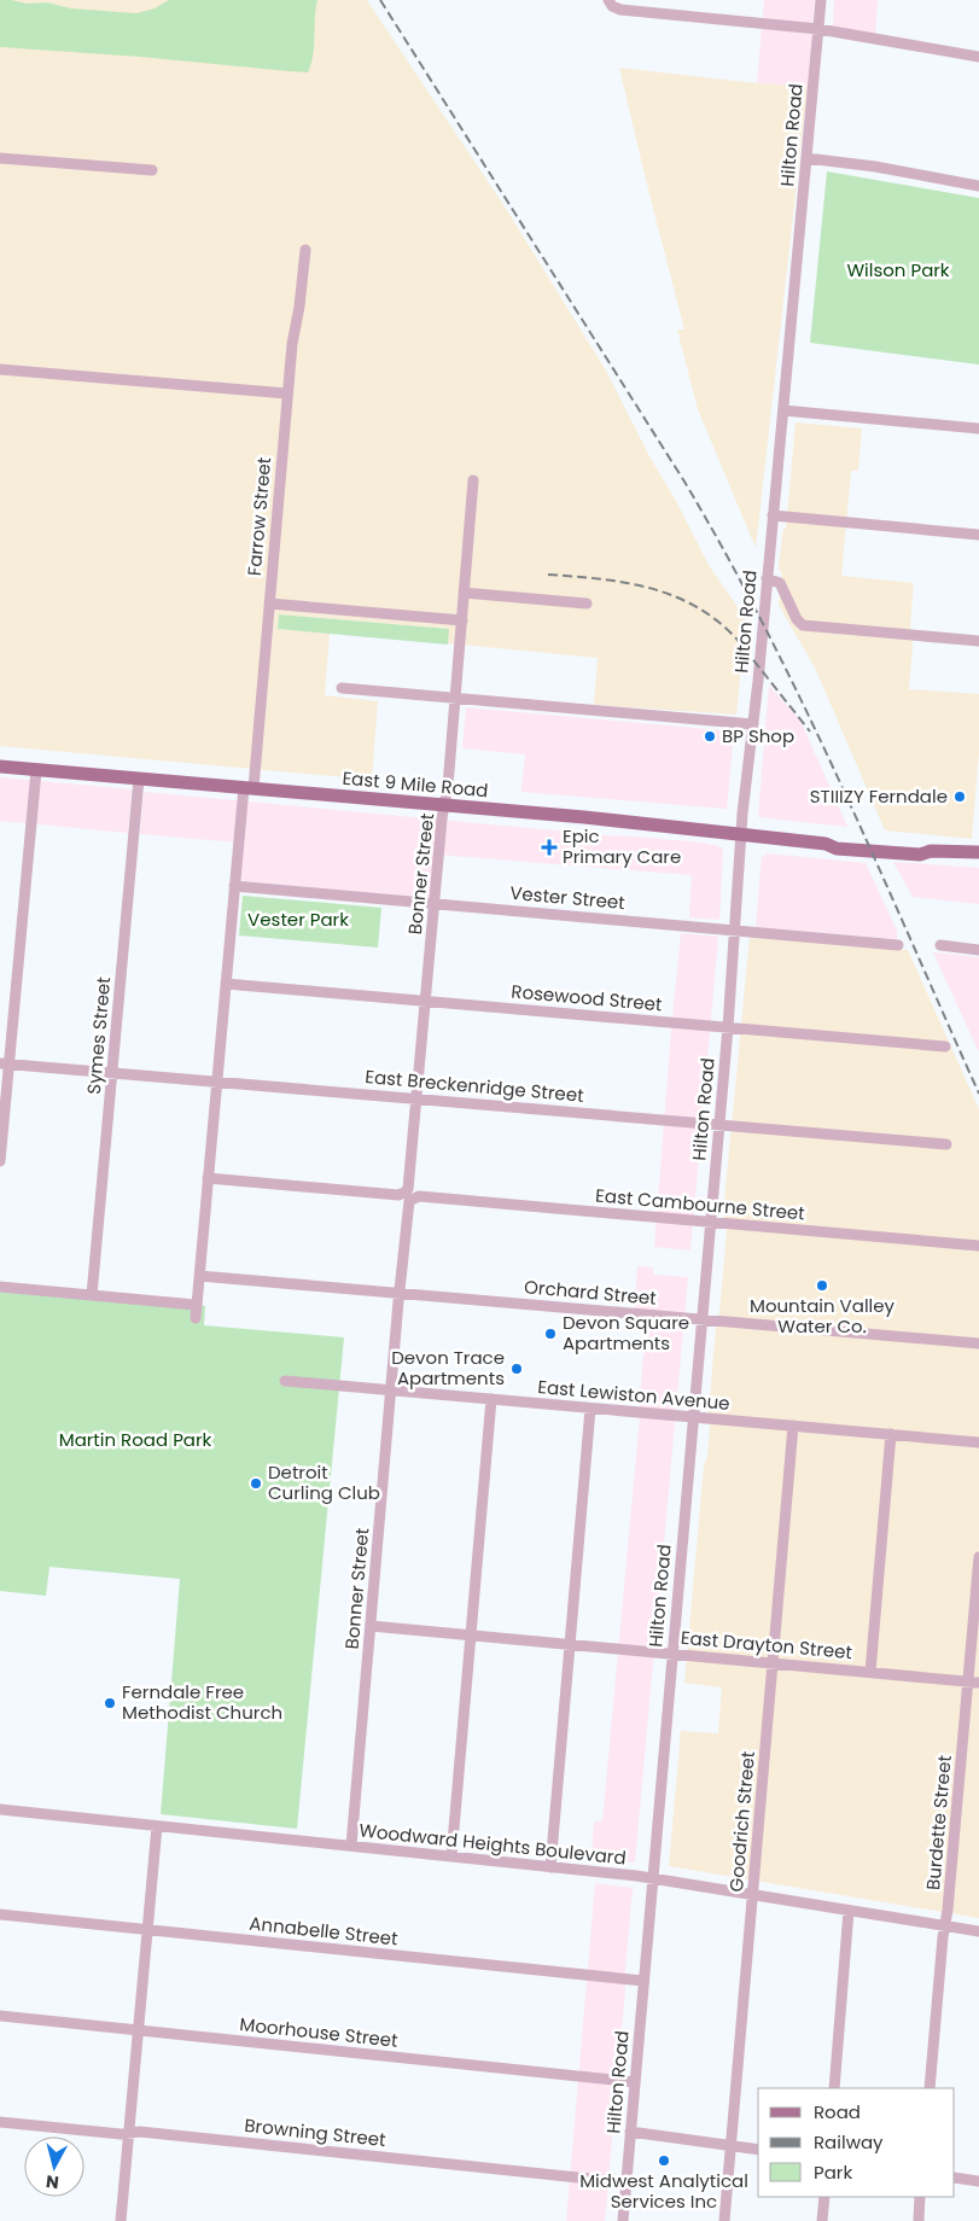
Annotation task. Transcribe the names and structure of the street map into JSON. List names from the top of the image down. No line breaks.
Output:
{"streets":{"main road":["East 9 Mile Road"],"street":["Hilton Road","Farrow Street","Bonner Street","Vester Street","Rosewood Street","Symes Street","East Breckenridge Street","East Cambourne Street","Orchard Street","East Lewiston Avenue","East Drayton Street","Goodrich Street","Burdette Street","Woodward Heights Boulevard","Annabelle Street","Moorhouse Street","Browning Street"]},"crossings":[["Hilton Road","East 9 Mile Road"],["Hilton Road","Vester Street"],["Hilton Road","Rosewood Street"],["Hilton Road","East Breckenridge Street"],["Hilton Road","East Cambourne Street"],["Hilton Road","Orchard Street"],["Hilton Road","East Lewiston Avenue"],["Hilton Road","East Drayton Street"],["Hilton Road","Woodward Heights Boulevard"],["Hilton Road","Annabelle Street"],["Hilton Road","Moorhouse Street"],["Hilton Road","Browning Street"],["Farrow Street","East 9 Mile Road"],["Farrow Street","Bonner Street"],["Farrow Street","Vester Street"],["Farrow Street","Rosewood Street"],["Farrow Street","East Breckenridge Street"],["Farrow Street","Orchard Street"],["East 9 Mile Road","Bonner Street"],["East 9 Mile Road","Symes Street"],["Bonner Street","Vester Street"],["Bonner Street","Rosewood Street"],["Bonner Street","East Breckenridge Street"],["Bonner Street","East Cambourne Street"],["Bonner Street","Orchard Street"],["Bonner Street","East Lewiston Avenue"],["Bonner Street","East Drayton Street"],["Bonner Street","Woodward Heights Boulevard"],["Symes Street","East Breckenridge Street"],["East Lewiston Avenue","Goodrich Street"],["East Drayton Street","Goodrich Street"],["East Drayton Street","Burdette Street"],["Goodrich Street","Woodward Heights Boulevard"],["Burdette Street","Woodward Heights Boulevard"]],"parks":["Wilson Park","Vester Park","Martin Road Park"],"places":{"other":["BP Shop","STIIIZY Ferndale","Mountain Valley Water Co.","Devon Square Apartments","Devon Trace Apartments","Detroit Curling Club","Ferndale Free Methodist Church","Midwest Analytical Services Inc"],"health":["Epic Primary Care"]},"legend":["Road","Railway","Park"],"north":"bottom"}
